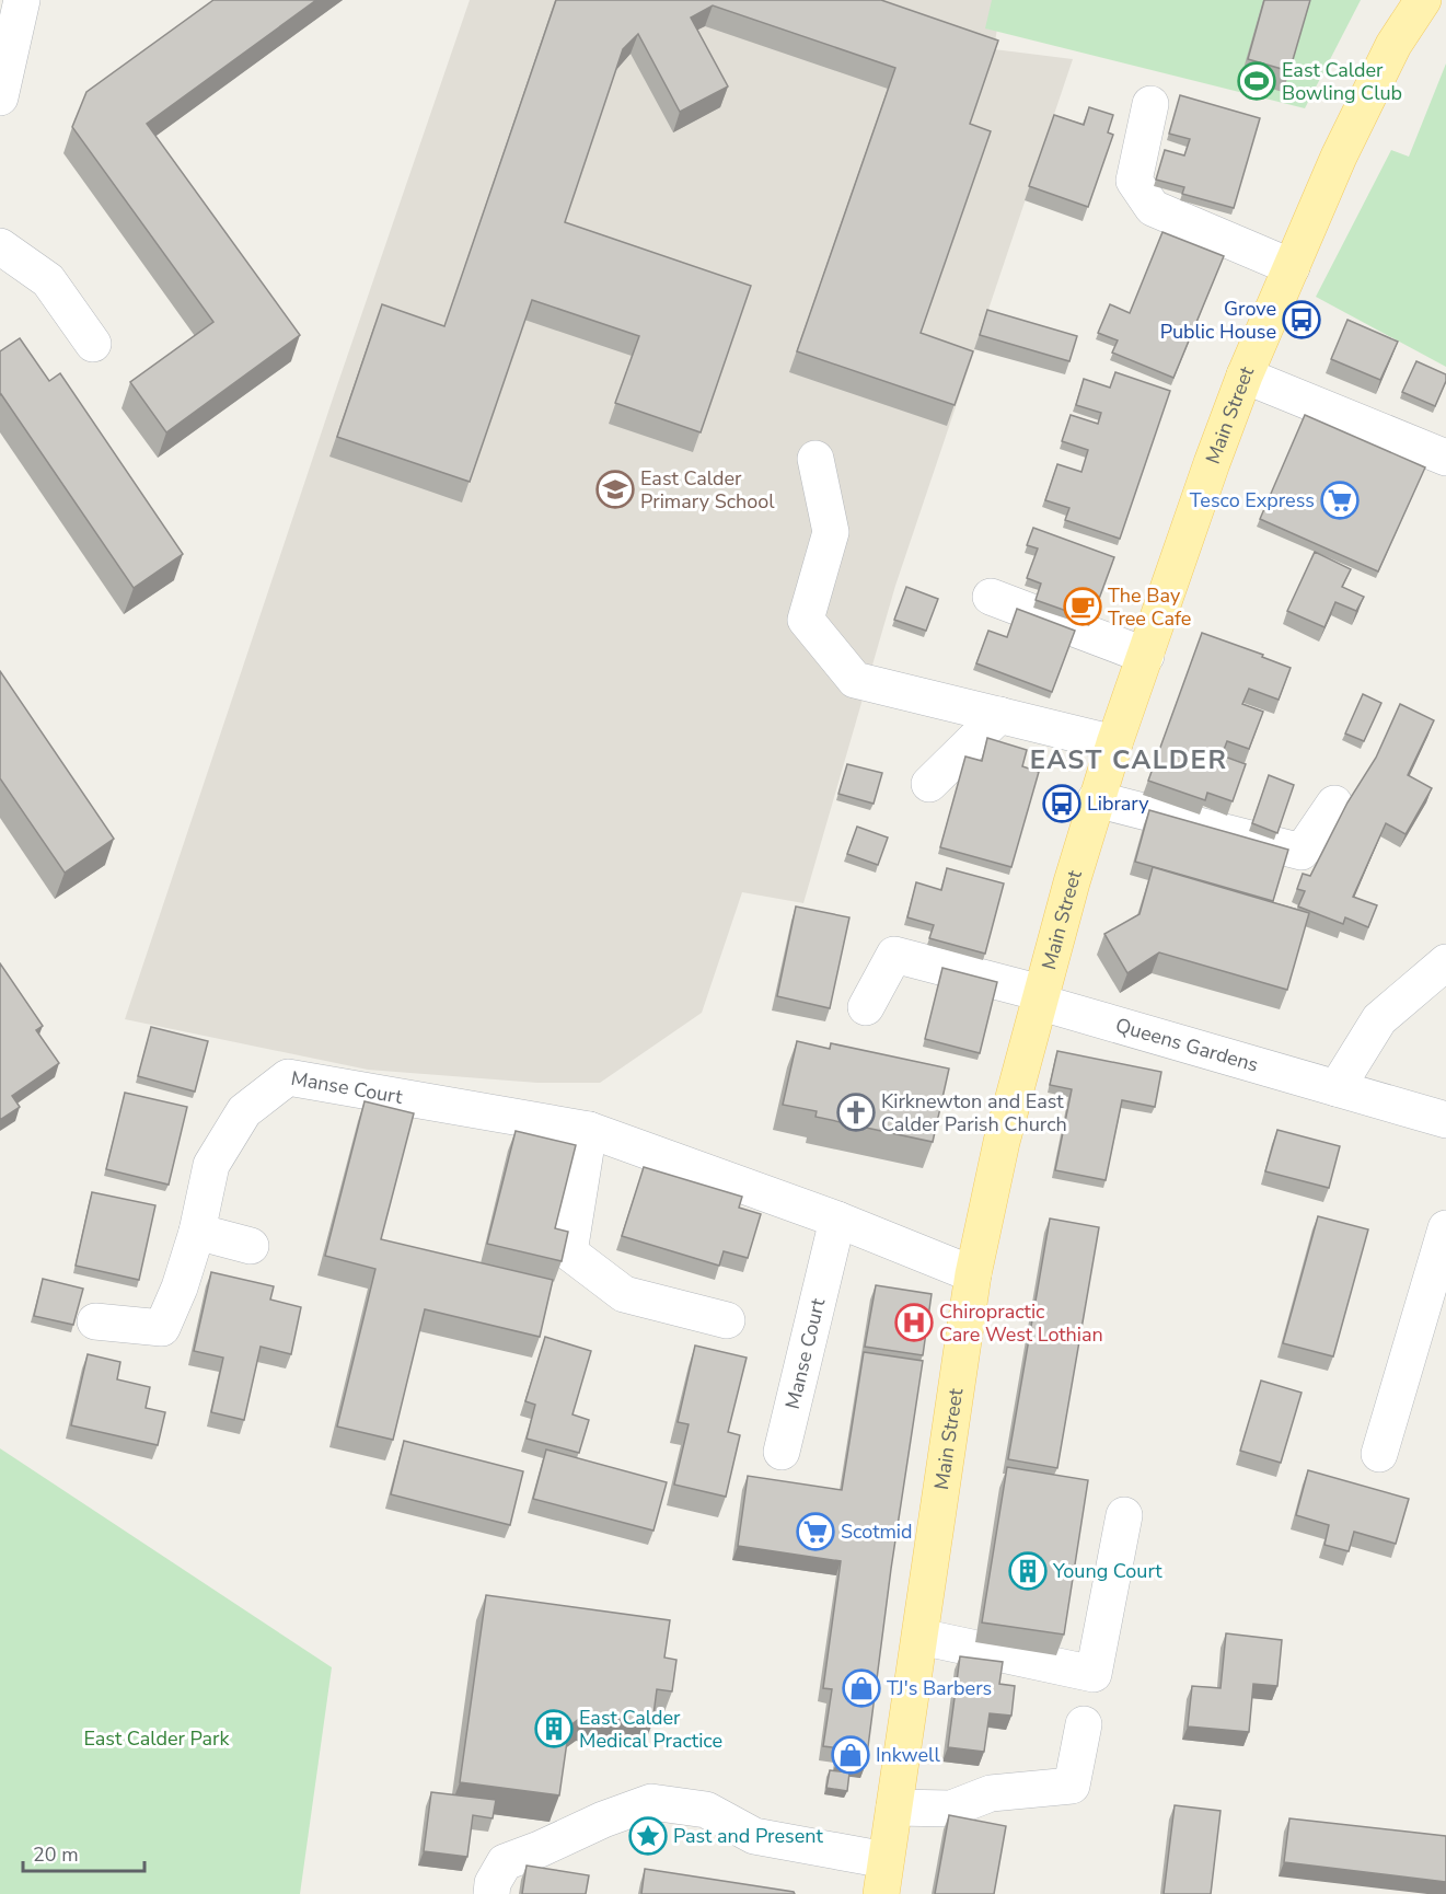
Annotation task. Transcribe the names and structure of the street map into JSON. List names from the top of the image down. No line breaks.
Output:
{"streets":{"main road":["Main Street"],"street":["Queens Gardens","Manse Court"]},"crossings":[["Main Street","Queens Gardens"],["Main Street","Manse Court"]],"districts":["EAST CALDER"],"parks":["East Calder Park"],"places":{"sports":["East Calder Bowling Club"],"bus stop":["Grove Public House","Library"],"school or university":["East Calder Primary School"],"supermarket":["Tesco Express","Scotmid"],"cafe":["The Bay Tree Cafe"],"church":["Kirknewton and East Calder Parish Church"],"hospital":["Chiropractic Care West Lothian"],"building":["Young Court","East Calder Medical Practice"],"shop":["TJ's Barbers","Inkwell"],"place":["Past and Present"]},"scale_bar":"20 m"}
